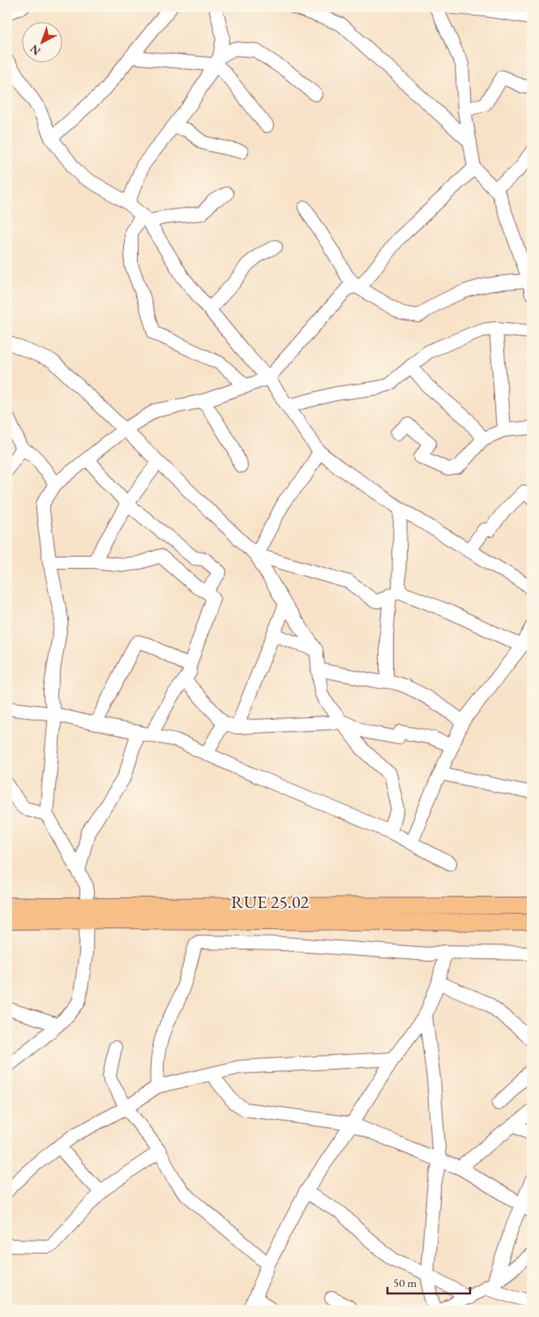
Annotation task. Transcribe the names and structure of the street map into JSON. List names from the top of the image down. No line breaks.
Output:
{"streets":{"main road":["RUE 25.02"]},"scale_bar":"50 m","north":"bottom left"}
